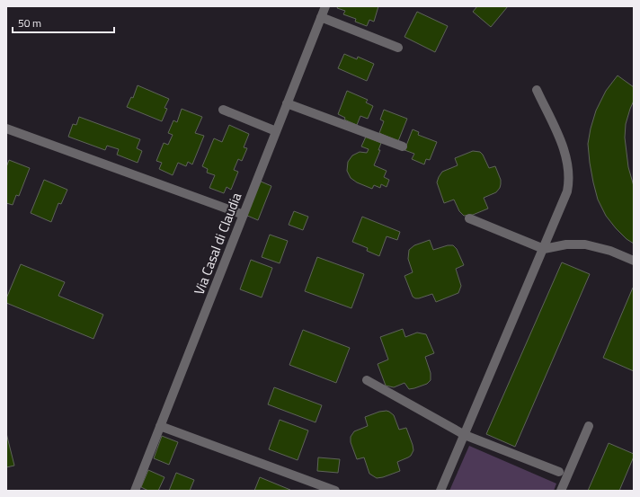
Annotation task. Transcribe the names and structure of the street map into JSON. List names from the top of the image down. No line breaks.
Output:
{"streets":{"street":["Via Casal di Claudia"]},"scale_bar":"50 m"}
